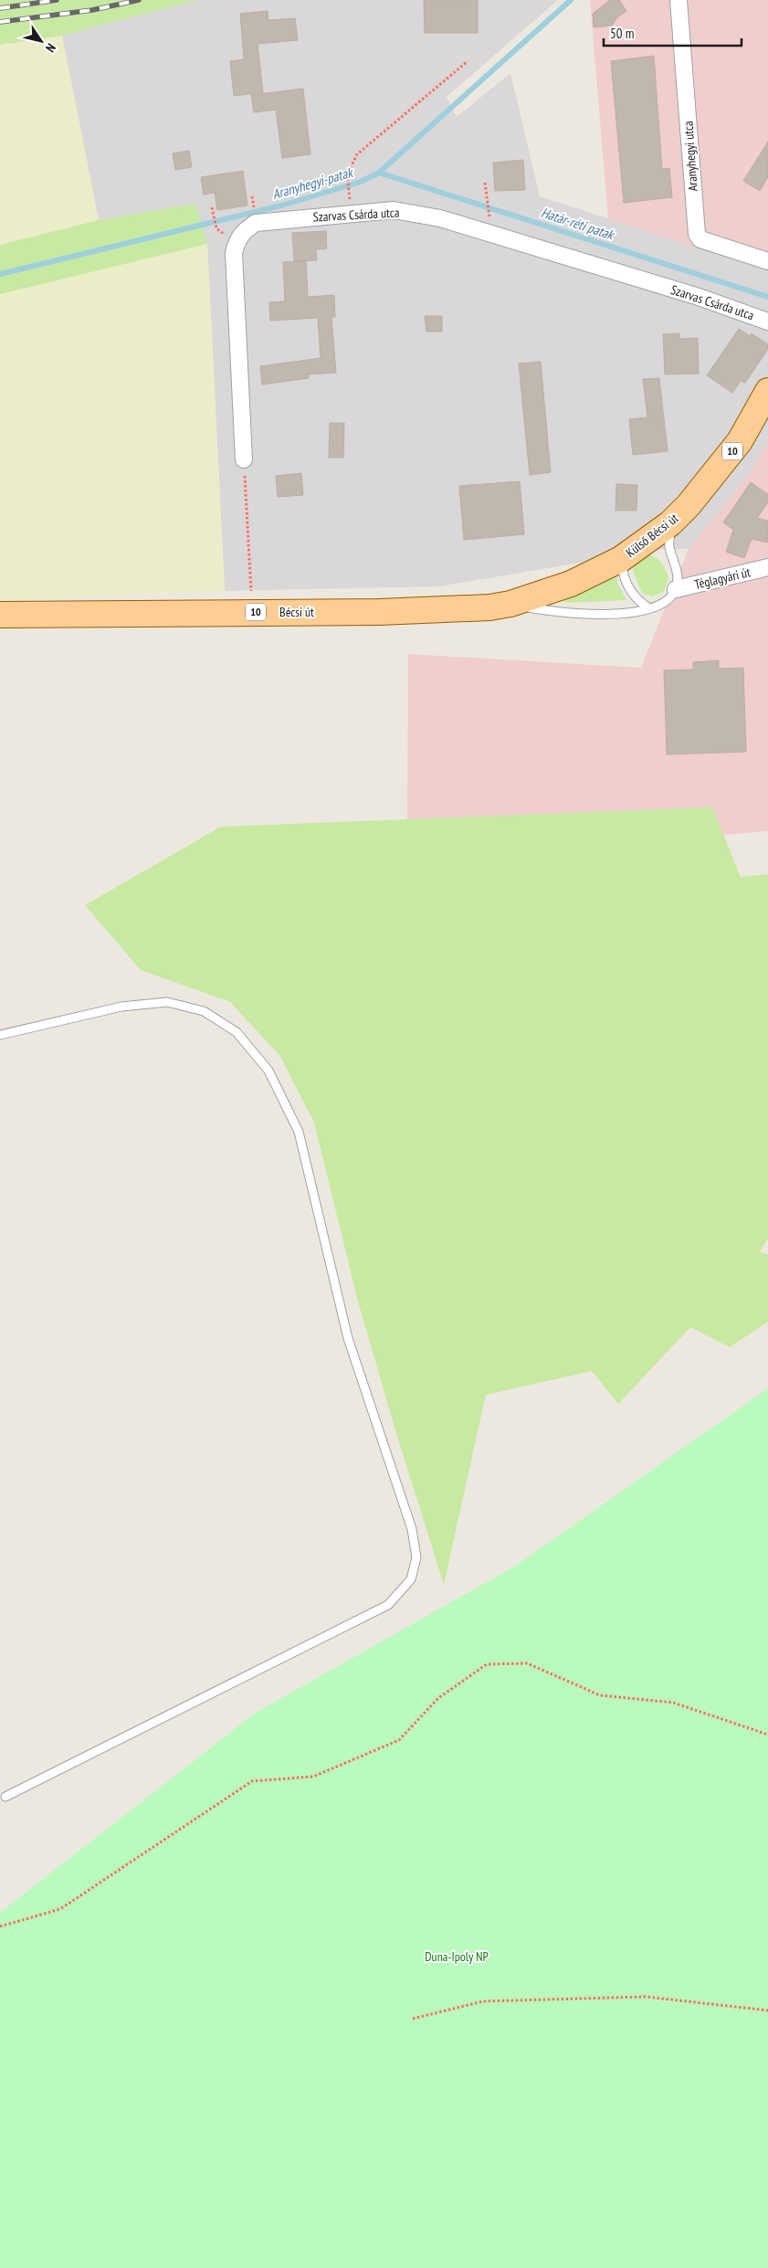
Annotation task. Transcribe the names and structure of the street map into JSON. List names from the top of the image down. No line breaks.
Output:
{"streets":{"main road":["10","Külső Bécsi út","Bécsi út"],"street":["Aranyhegyi utca","Szarvas Csárda utca","Téglagyári út"]},"crossings":[["Külső Bécsi út","Téglagyári út"],["Külső Bécsi út","Bécsi út"]],"water":["Aranyhegyi-patak","Határ-réti patak"],"parks":["Duna-Ipoly NP"],"scale_bar":"50 m","north":"bottom right"}
